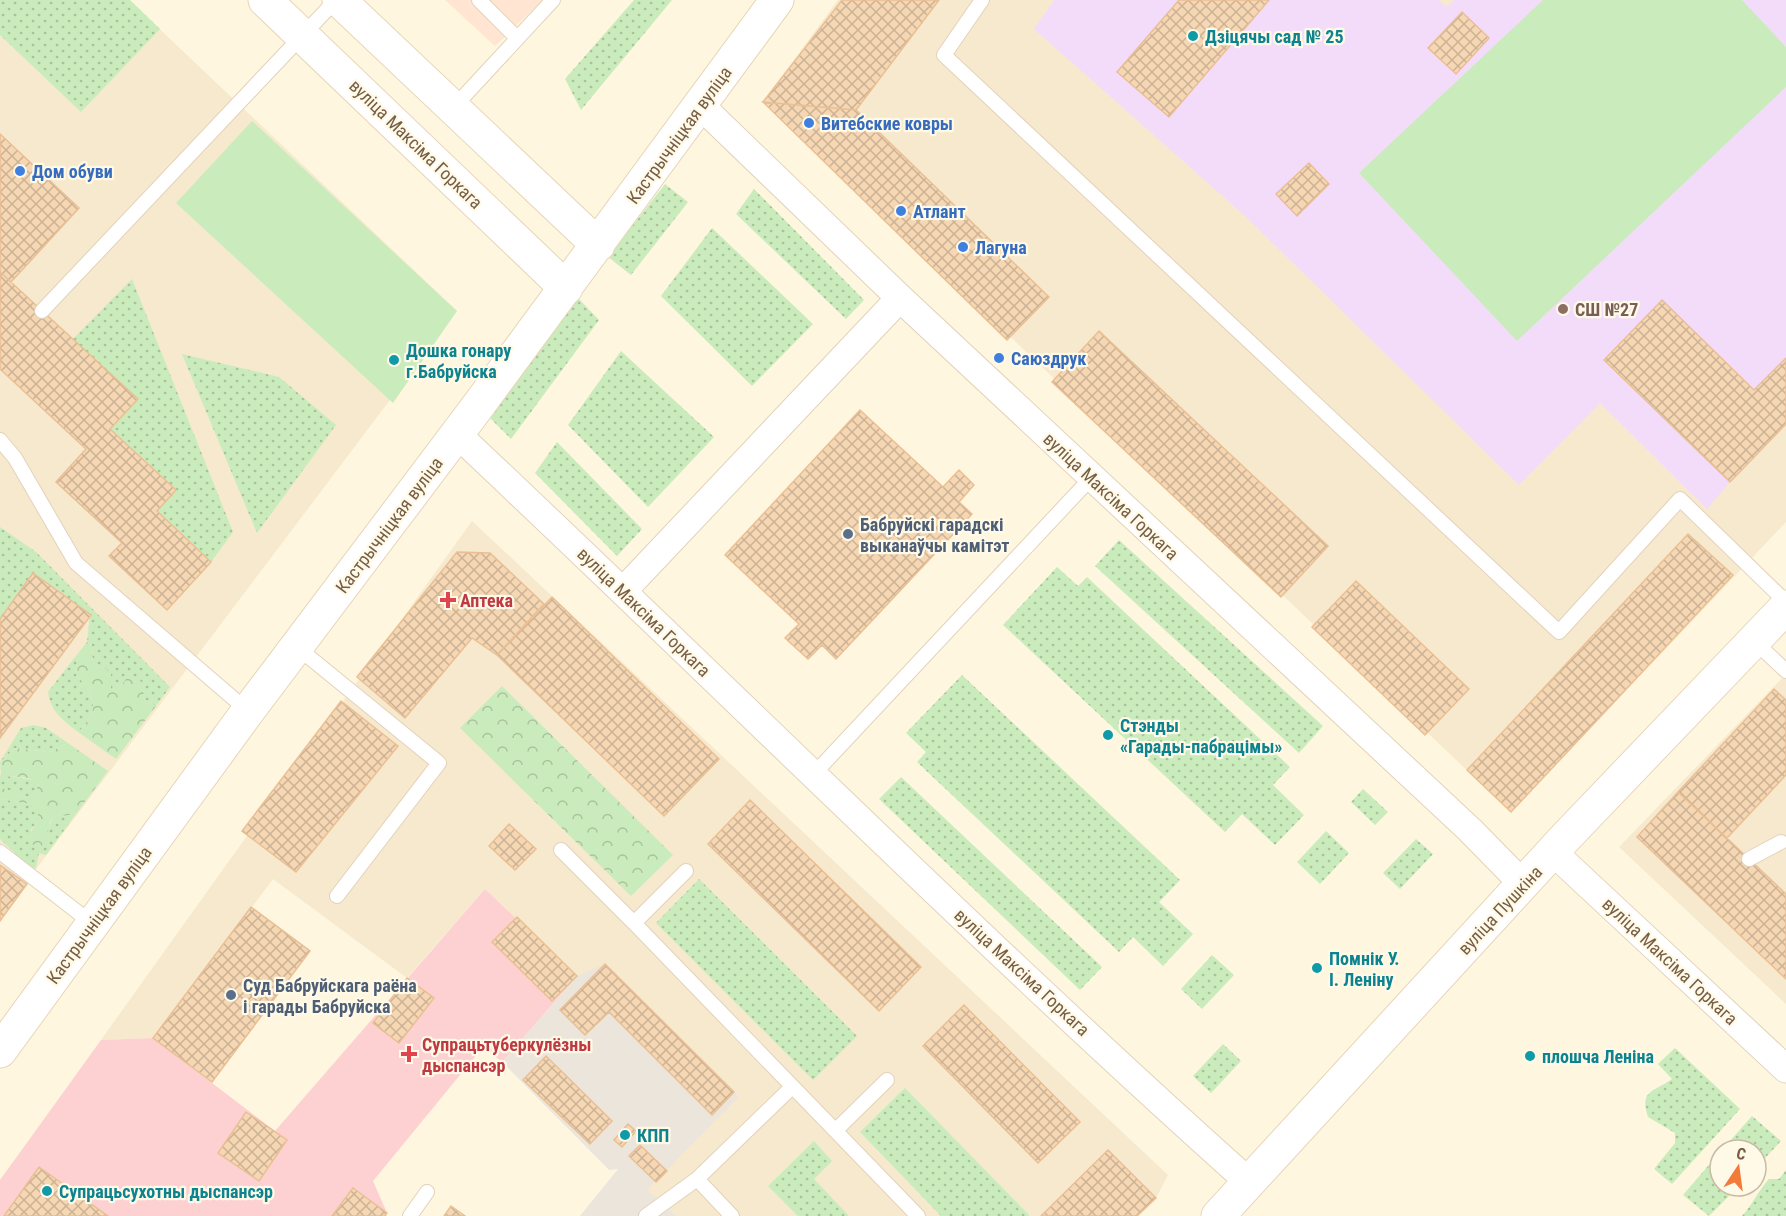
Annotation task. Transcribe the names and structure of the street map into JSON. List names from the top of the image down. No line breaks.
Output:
{"streets":{"main road":["Кастрычніцкая вуліца","вуліца Максіма Горкага","вуліца Пушкіна"]},"crossings":[["Кастрычніцкая вуліца","вуліца Максіма Горкага"],["вуліца Максіма Горкага","вуліца Пушкіна"]],"places":{"other":["Дзіцячы сад № 25","Витебские ковры","Дом обуви","Атлант","Лагуна","СШ №27","Саюздрук","Дошка гонару г.Бабруйска","Бабруйскі гарадскі выканаўчы камітэт","Стэнды «Гарады-пабрацімы»","Помнік У. І. Леніну","Суд Бабруйскага раёна і гарады Бабруйска","плошча Леніна","КПП","Супрацьсухотны дыспансэр"],"health":["Аптека","Супрацьтуберкулёзны дыспансэр"]},"north":"top"}
